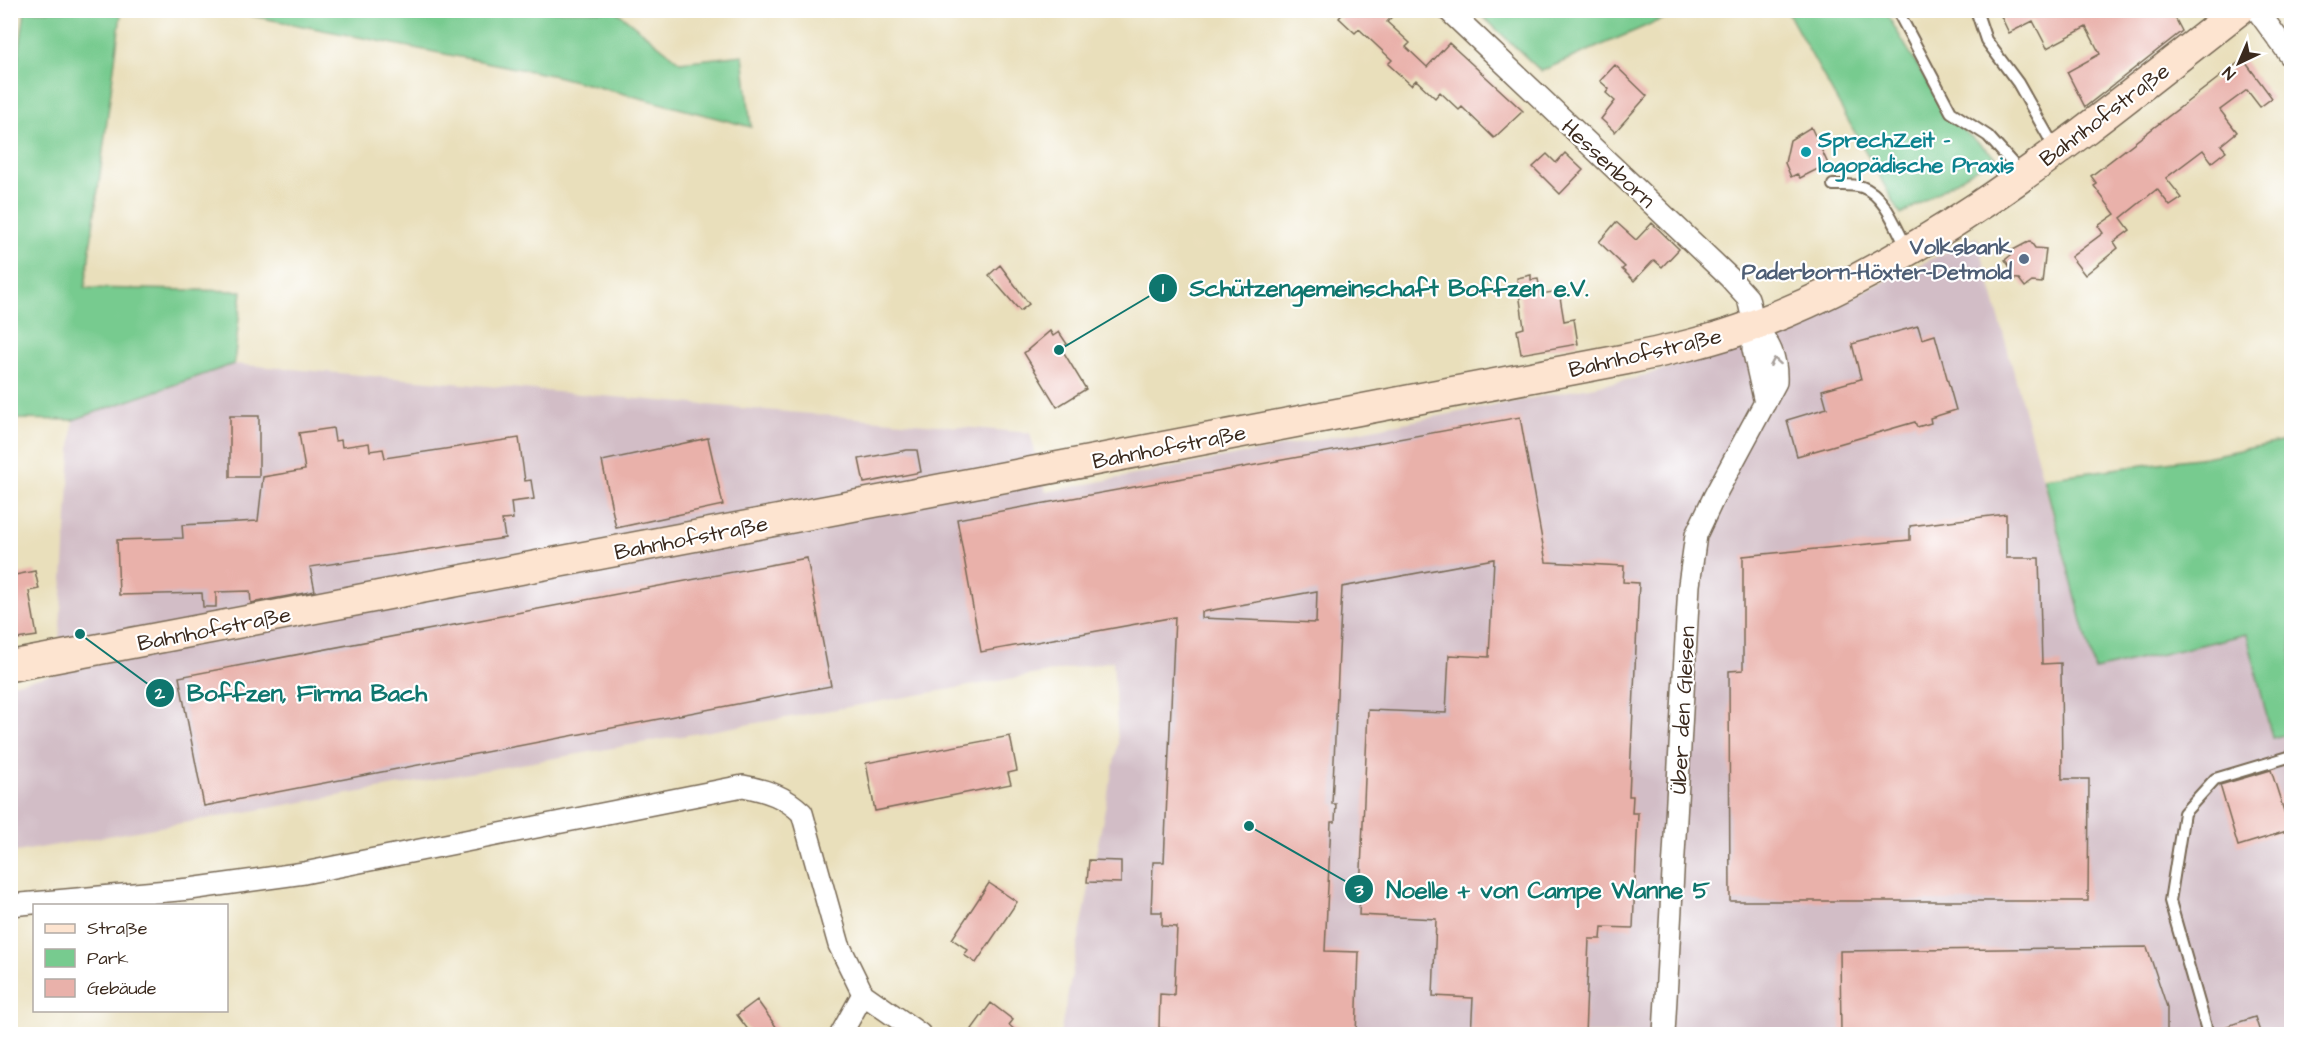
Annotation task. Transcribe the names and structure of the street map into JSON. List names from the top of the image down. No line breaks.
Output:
{"streets":{"main road":["Bahnhofstraße"],"street":["Hessenborn","Über den Gleisen"]},"crossings":[["Bahnhofstraße","Hessenborn"],["Bahnhofstraße","Über den Gleisen"],["Hessenborn","Über den Gleisen"]],"places":["SprechZeit - logopädische Praxis","Volksbank Paderborn-Höxter-Detmold","Schützengemeinschaft Boffzen e.V.","Boffzen, Firma Bach","Noelle + von Campe Wanne 5"],"legend":["Straße","Park","Gebäude"],"north":"bottom left"}
